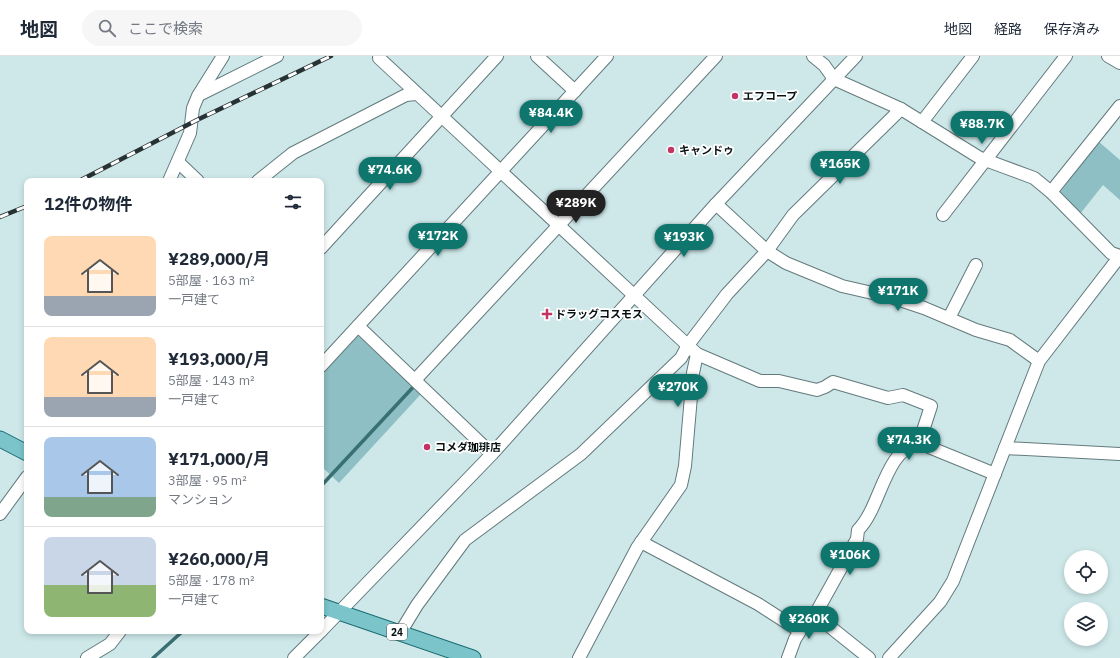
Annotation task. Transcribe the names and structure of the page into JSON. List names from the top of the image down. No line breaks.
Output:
{"streets":{"main road":["24"]},"places":{"other":["エフコープ","キャンドゥ","コメダ珈琲店"],"health":["ドラッグコスモス"]},"page":{"header":"地図","search":"ここで検索","nav":["地図","経路","保存済み"],"price":["¥84.4K","¥88.7K","¥165K","¥74.6K","¥289K","¥172K","¥193K","¥171K","¥270K","¥74.3K","¥106K","¥260K"],"heading":"12件の物件","list":[{"name":"¥289,000/月","note":"5部屋 · 163 m² · 一戸建て"},{"name":"¥193,000/月","note":"5部屋 · 143 m² · 一戸建て"},{"name":"¥171,000/月","note":"3部屋 · 95 m² · マンション"},{"name":"¥260,000/月","note":"5部屋 · 178 m² · 一戸建て"}]}}
